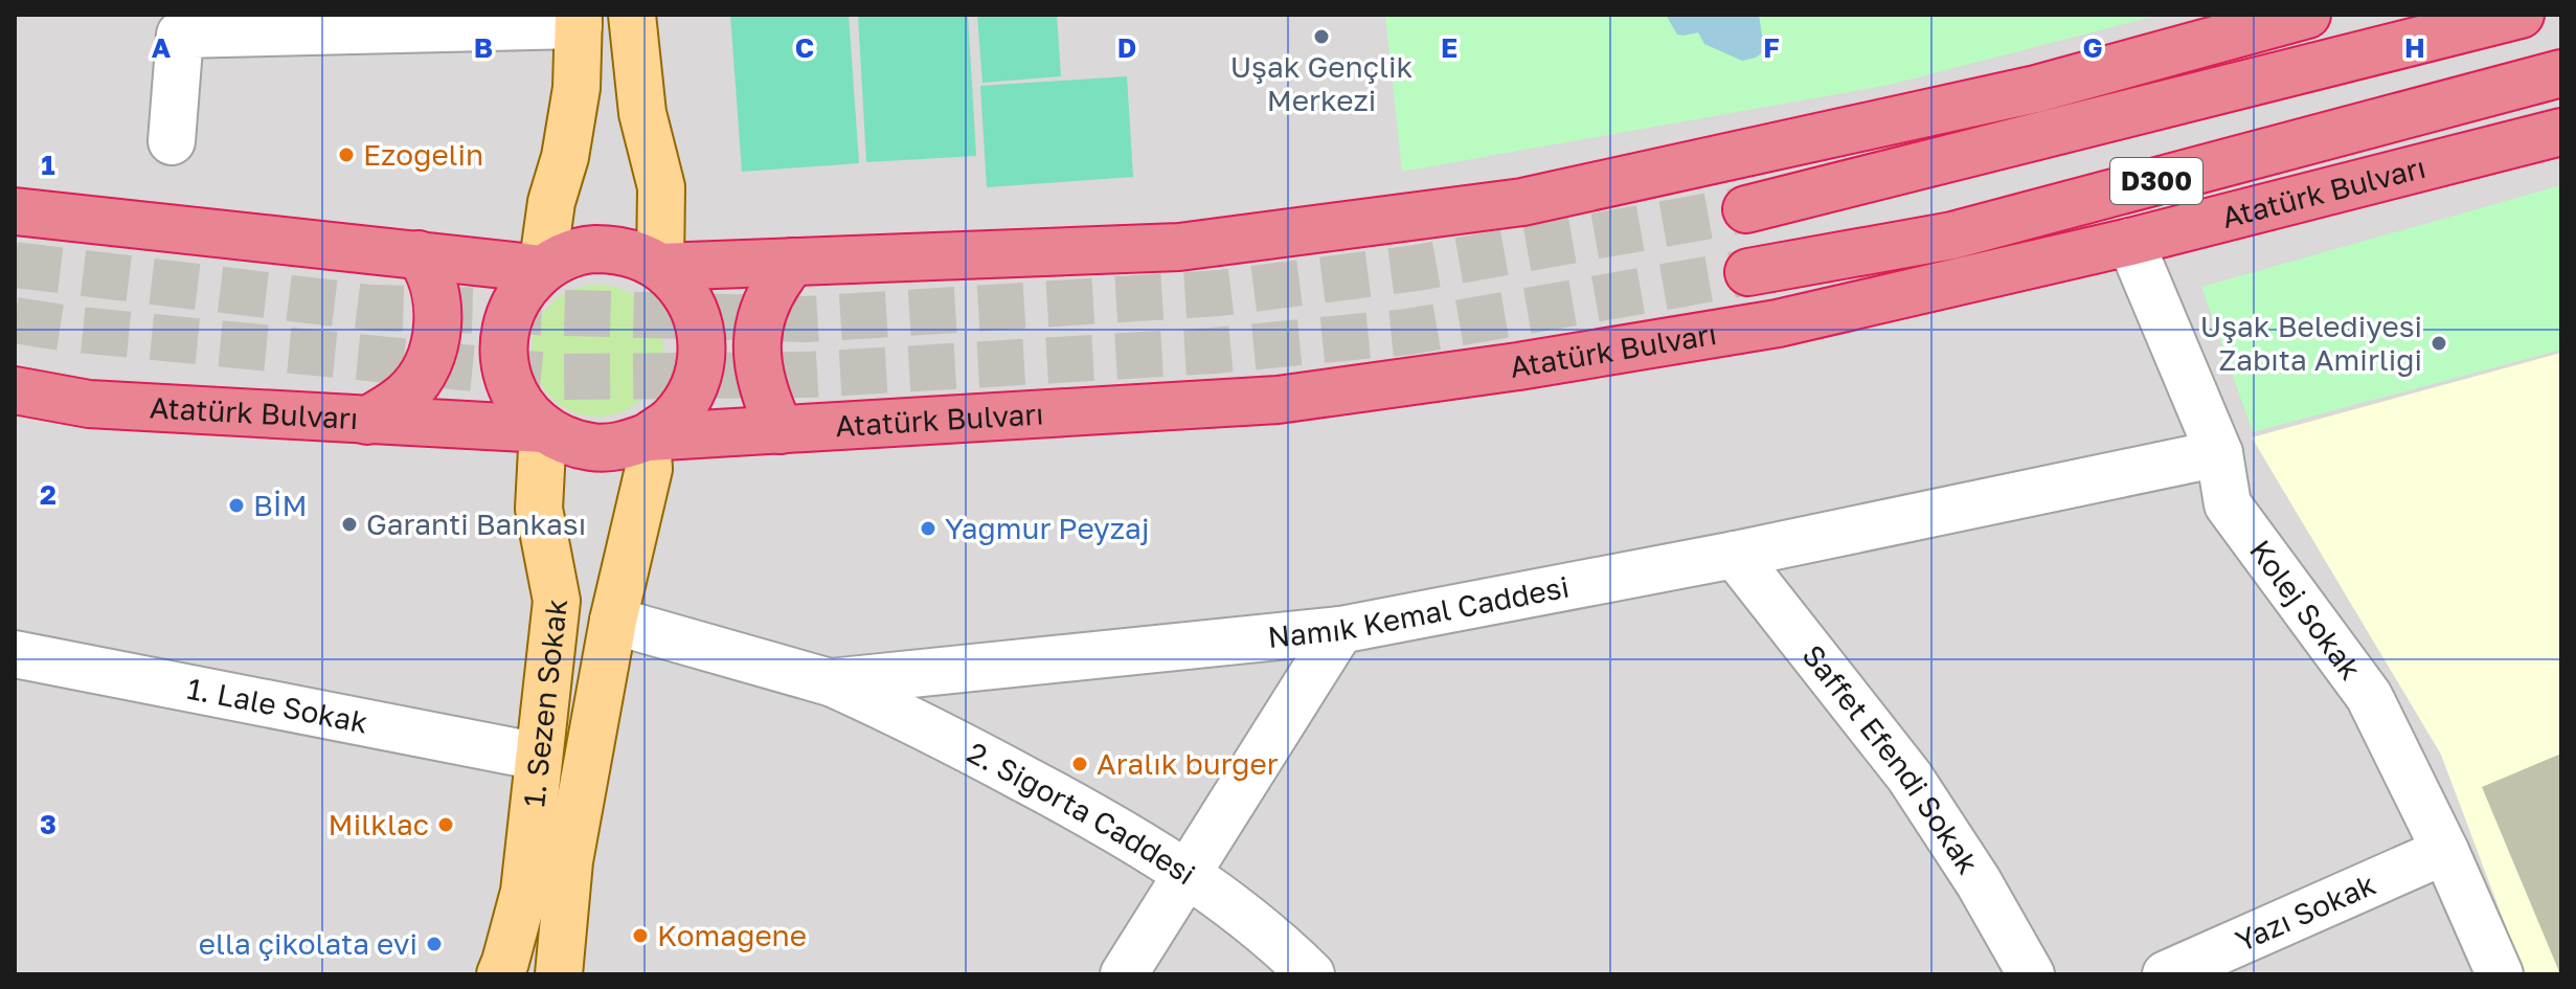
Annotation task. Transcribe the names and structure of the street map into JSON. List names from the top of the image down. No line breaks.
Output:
{"streets":{"highway":["D300","Atatürk Bulvarı"],"main road":["1. Sezen Sokak"],"street":["Kolej Sokak","Namık Kemal Caddesi","1. Lale Sokak","Saffet Efendi Sokak","2. Sigorta Caddesi","Yazı Sokak"]},"crossings":[["Atatürk Bulvarı","Kolej Sokak"],["Atatürk Bulvarı","1. Sezen Sokak"],["Kolej Sokak","Namık Kemal Caddesi"],["Kolej Sokak","Yazı Sokak"],["Namık Kemal Caddesi","1. Sezen Sokak"],["Namık Kemal Caddesi","Saffet Efendi Sokak"],["Namık Kemal Caddesi","2. Sigorta Caddesi"],["1. Sezen Sokak","1. Lale Sokak"]],"places":["Uşak Gençlik Merkezi","Ezogelin","Uşak Belediyesi Zabıta Amirliği","BİM","Garanti Bankası","Yağmur Peyzaj","Aralık burger","Milklac","Komagene","ella çikolata evi"],"grid":{"columns":["A","B","C","D","E","F","G","H"],"rows":["1","2","3"]}}
